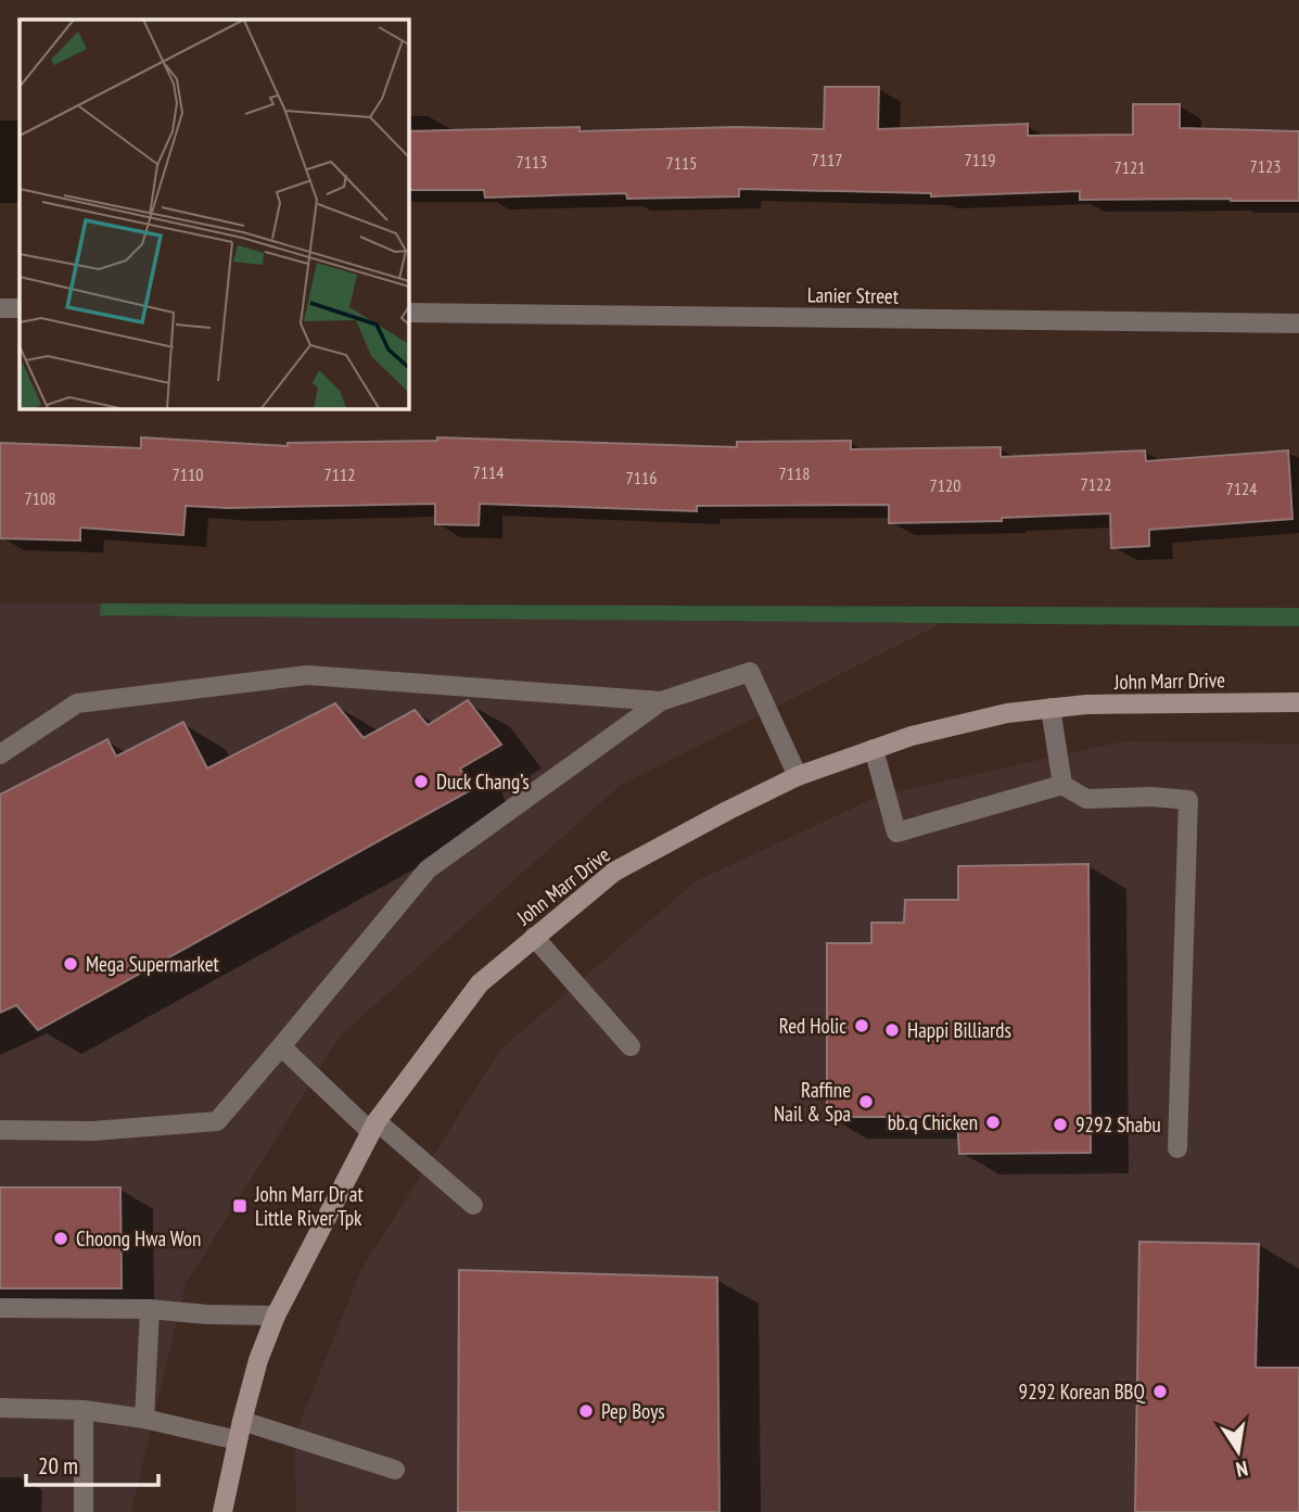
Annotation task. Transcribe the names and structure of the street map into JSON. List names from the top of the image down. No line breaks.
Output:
{"streets":{"street":["Lanier Street","John Marr Drive"]},"places":{"other":["Duck Chang’s","Mega Supermarket","Red Holic","Happi Billiards","Raffine Nail & Spa","bb.q Chicken","9292 Shabu","Choong Hwa Won","9292 Korean BBQ","Pep Boys"],"transit":["John Marr Dr at Little River Tpk"]},"house_numbers":["7117","7119","7113","7115","7123","7121","7114","7118","7110","7112","7116","7122","7120","7124","7108"],"scale_bar":"20 m","north":"bottom"}
